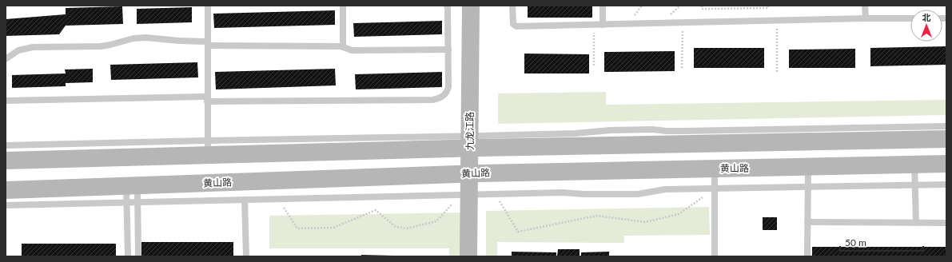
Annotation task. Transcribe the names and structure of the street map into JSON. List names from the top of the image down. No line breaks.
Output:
{"streets":{"main road":["九龙江路","黄山路"]},"crossings":[["九龙江路","黄山路"]],"scale_bar":"50 m","north":"top"}
